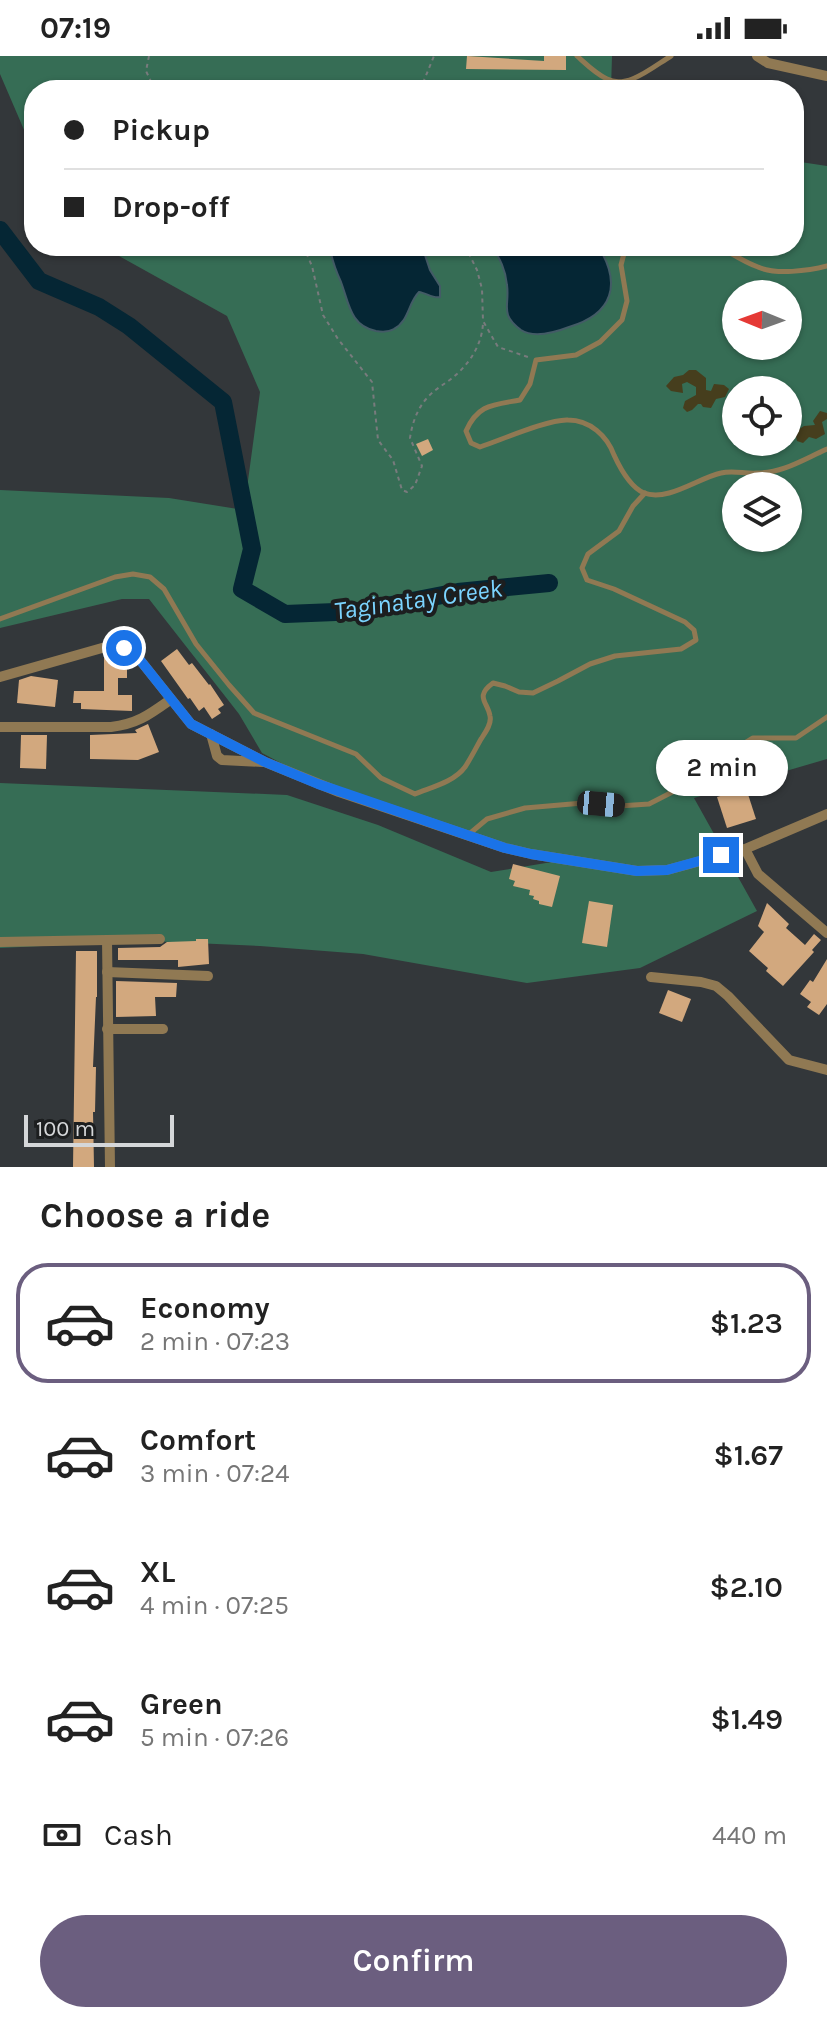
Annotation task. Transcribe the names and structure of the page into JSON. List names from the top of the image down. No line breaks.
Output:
{"water":["Taginatay Creek"],"scale_bar":"100 m","north":"left","page":{"status":"07:19","banner":["Pickup","Drop-off"],"bubble":"2 min","scale":"100 m","heading":"Choose a ride","list":[{"name":"Economy","note":"2 min · 07:23","value":"$1.23"},{"name":"Comfort","note":"3 min · 07:24","value":"$1.67"},{"name":"XL","note":"4 min · 07:25","value":"$2.10"},{"name":"Green","note":"5 min · 07:26","value":"$1.49"}],"pay":["Cash","440 m"],"buttons":"Confirm"}}
